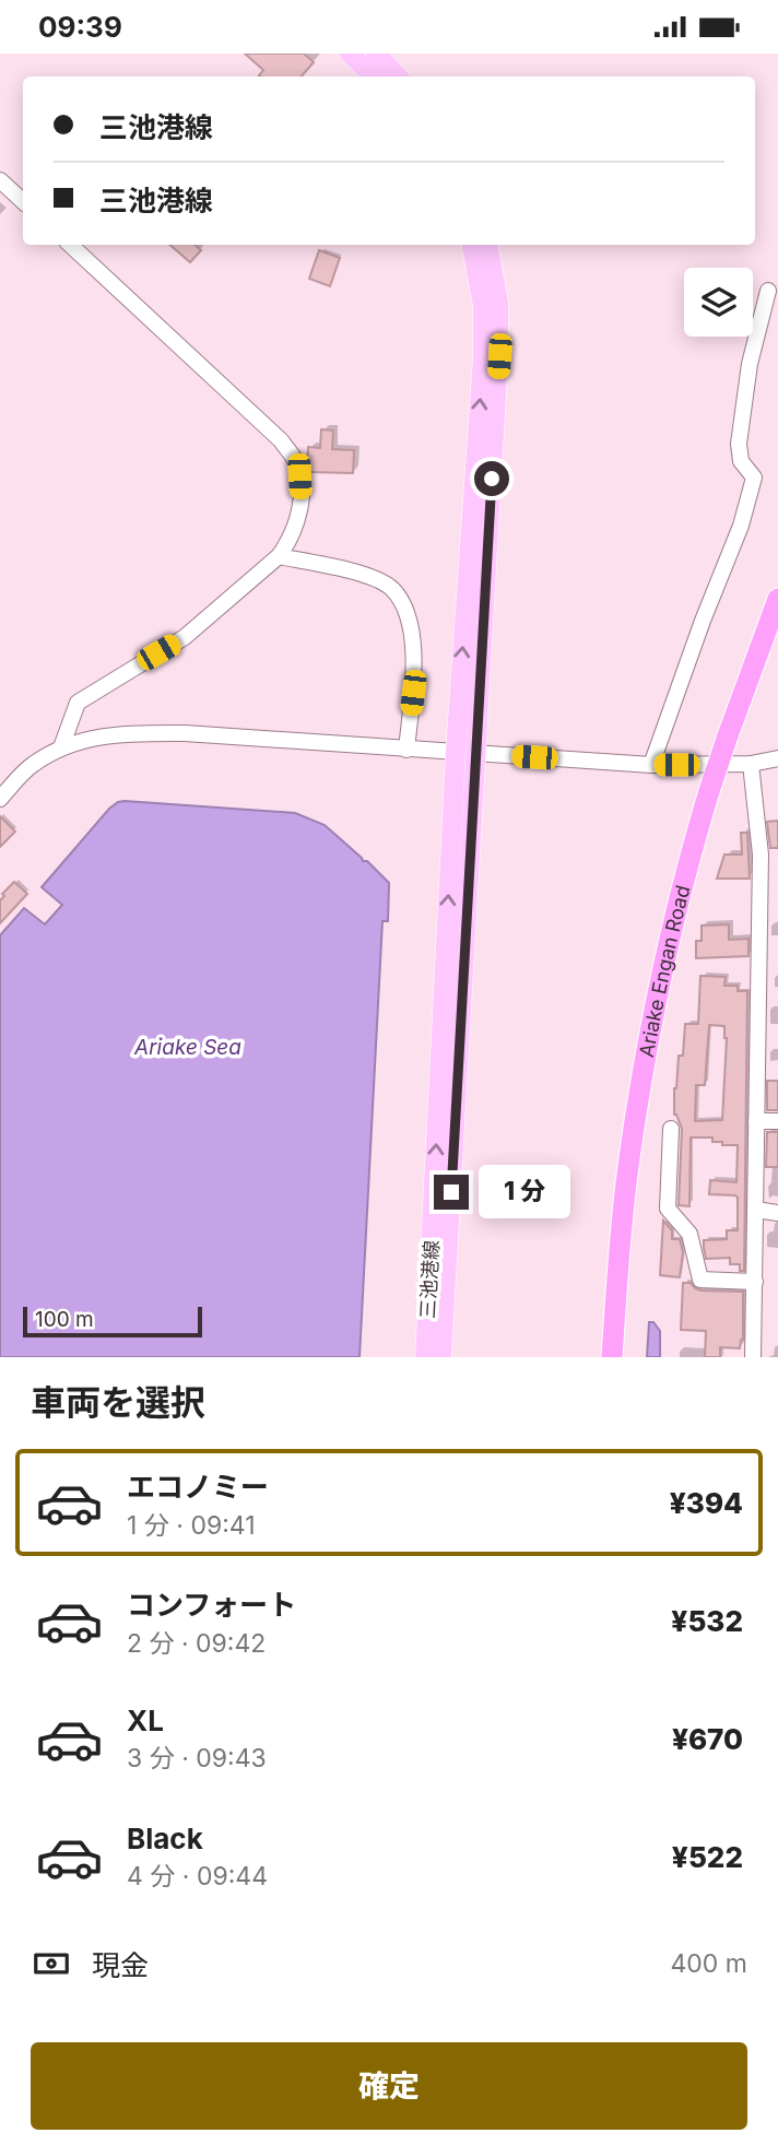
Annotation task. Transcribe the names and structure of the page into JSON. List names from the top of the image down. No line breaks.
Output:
{"streets":{"highway":["Ariake Engan Road"],"main road":["三池港線"]},"water":["Ariake Sea"],"scale_bar":"100 m","page":{"status":"09:39","banner":["三池港線","三池港線"],"bubble":"1 分","scale":"100 m","heading":"車両を選択","list":[{"name":"エコノミー","note":"1 分 · 09:41","value":"¥394"},{"name":"コンフォート","note":"2 分 · 09:42","value":"¥532"},{"name":"XL","note":"3 分 · 09:43","value":"¥670"},{"name":"Black","note":"4 分 · 09:44","value":"¥522"}],"pay":["現金","400 m"],"buttons":"確定"}}
